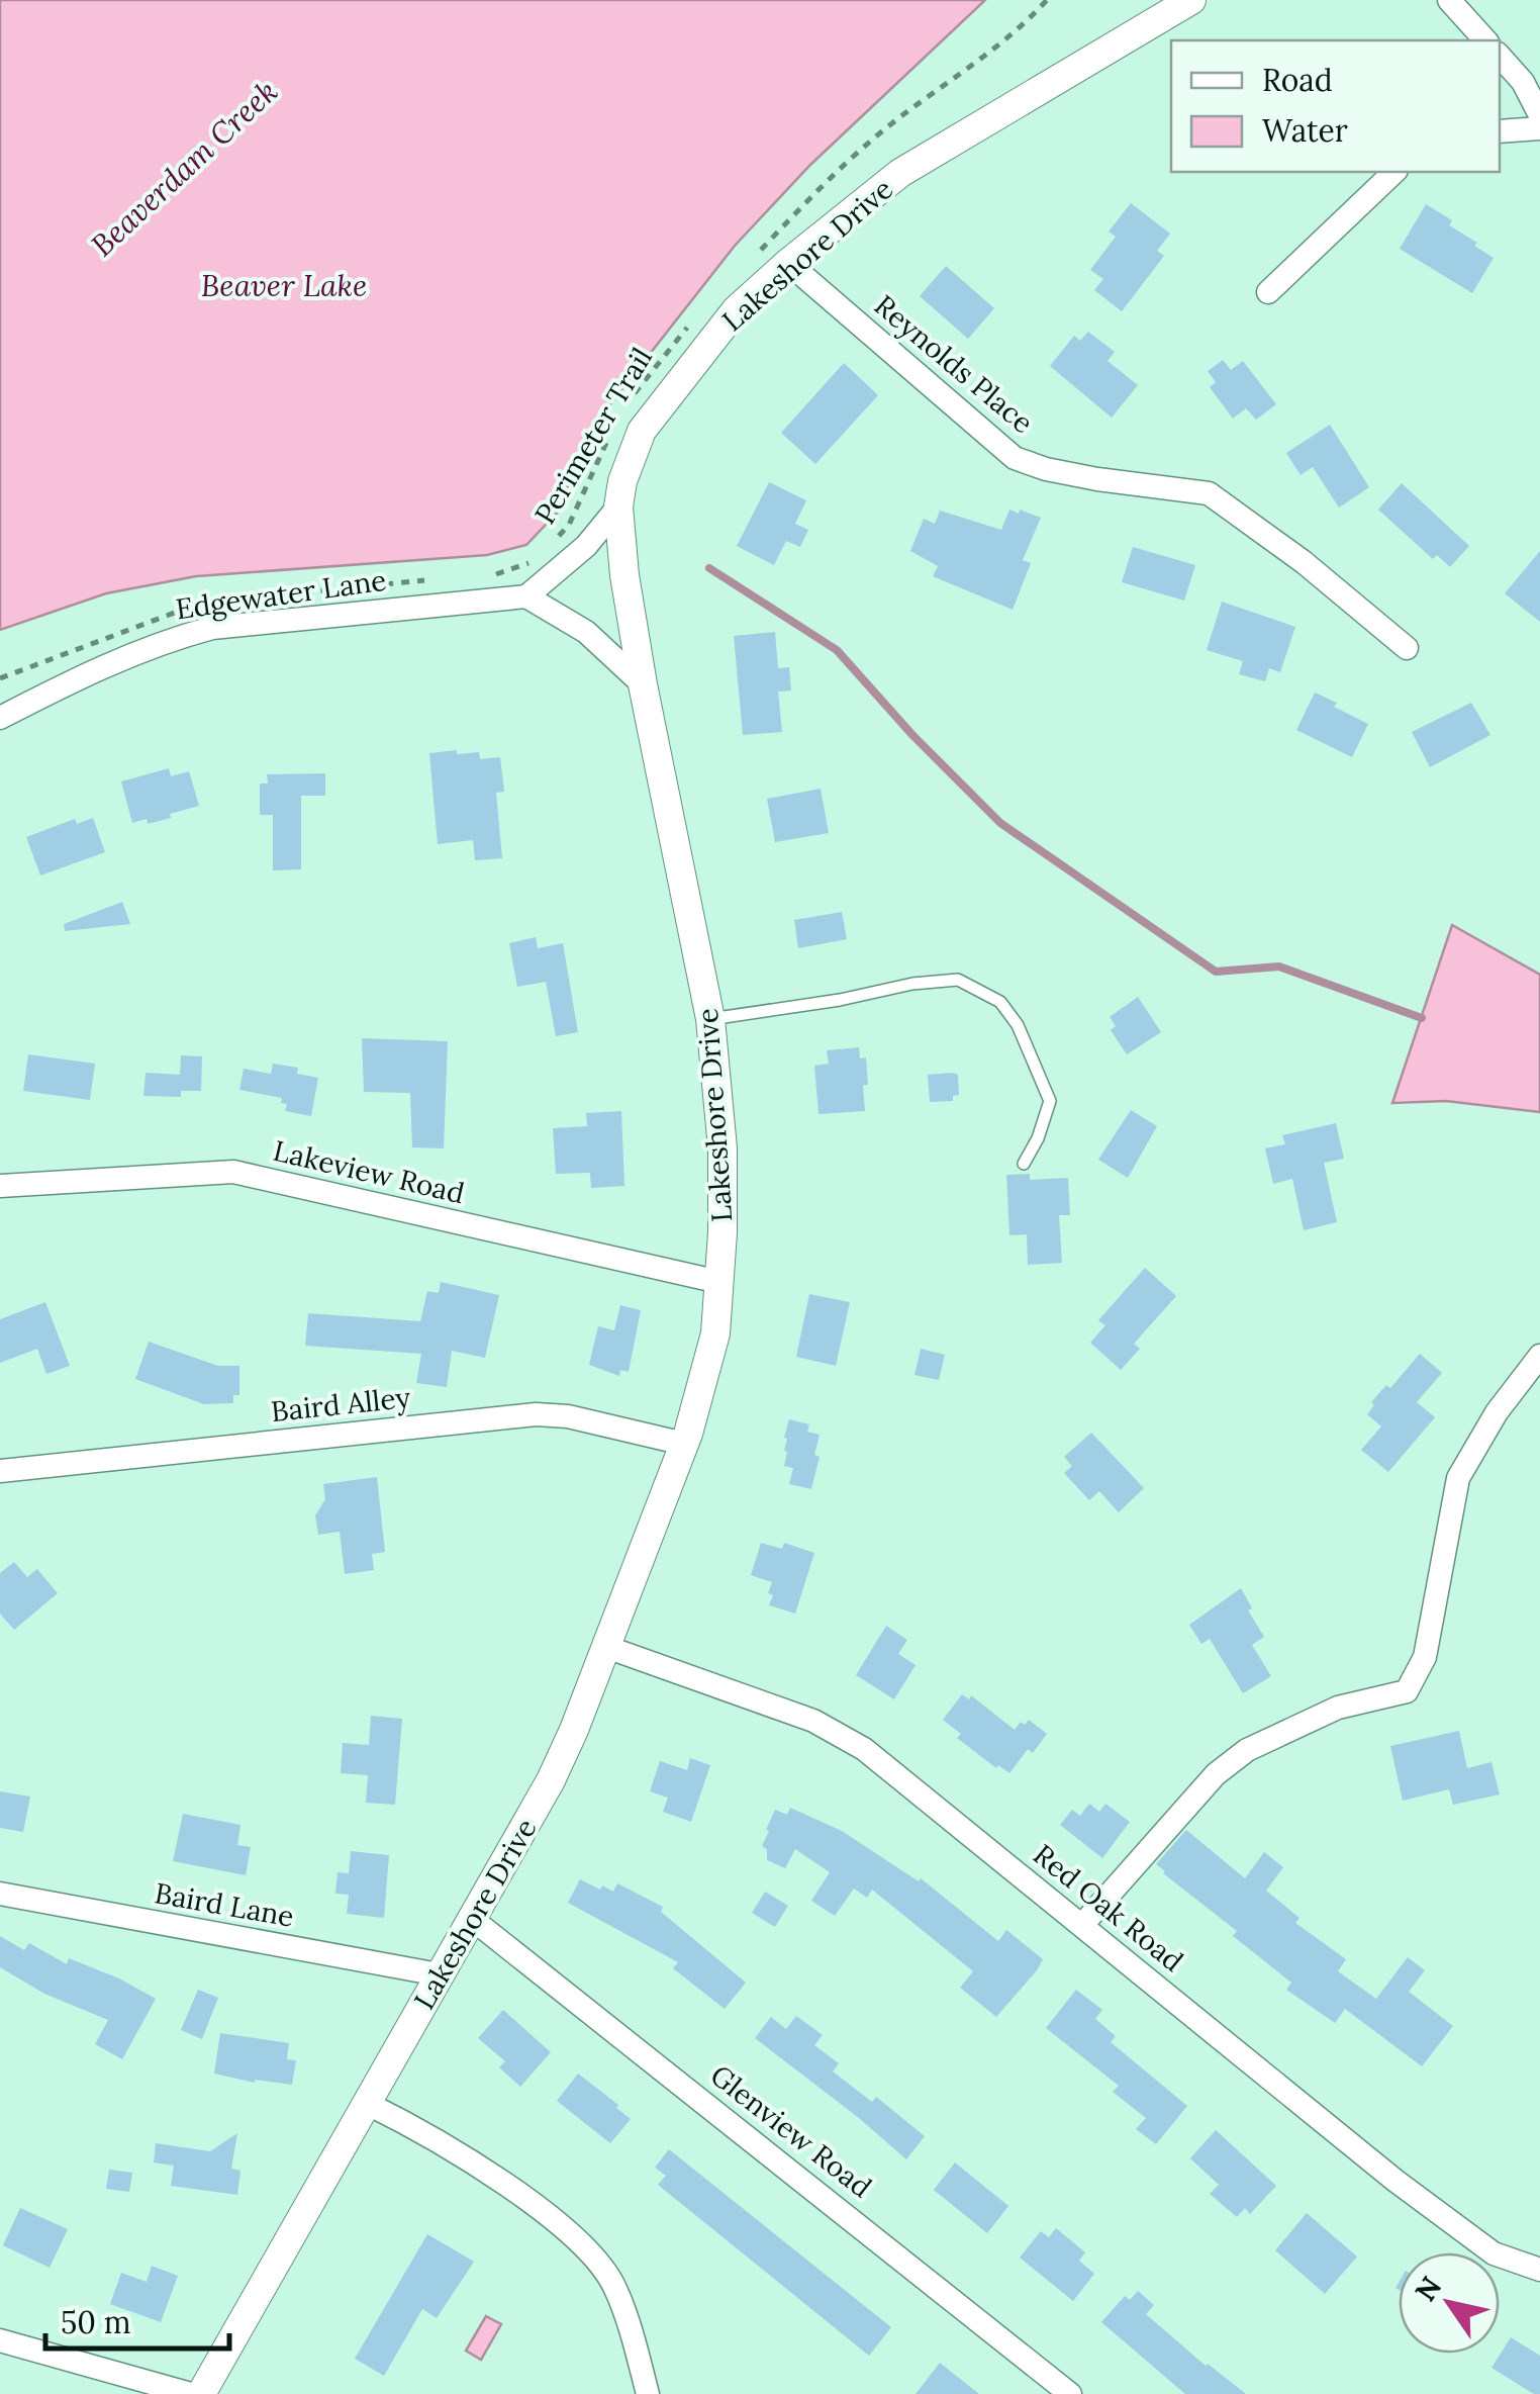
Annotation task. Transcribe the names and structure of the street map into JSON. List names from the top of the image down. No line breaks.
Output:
{"streets":{"street":["Lakeshore Drive","Reynolds Place","Edgewater Lane","Lakeview Road","Baird Alley","Baird Lane","Red Oak Road","Glenview Road"],"path":["Perimeter Trail"]},"crossings":[["Lakeshore Drive","Reynolds Place"],["Lakeshore Drive","Lakeview Road"],["Lakeshore Drive","Baird Alley"],["Lakeshore Drive","Baird Lane"],["Lakeshore Drive","Red Oak Road"],["Lakeshore Drive","Glenview Road"]],"water":["Beaverdam Creek","Beaver Lake"],"legend":["Road","Water"],"scale_bar":"50 m","north":"top left"}
